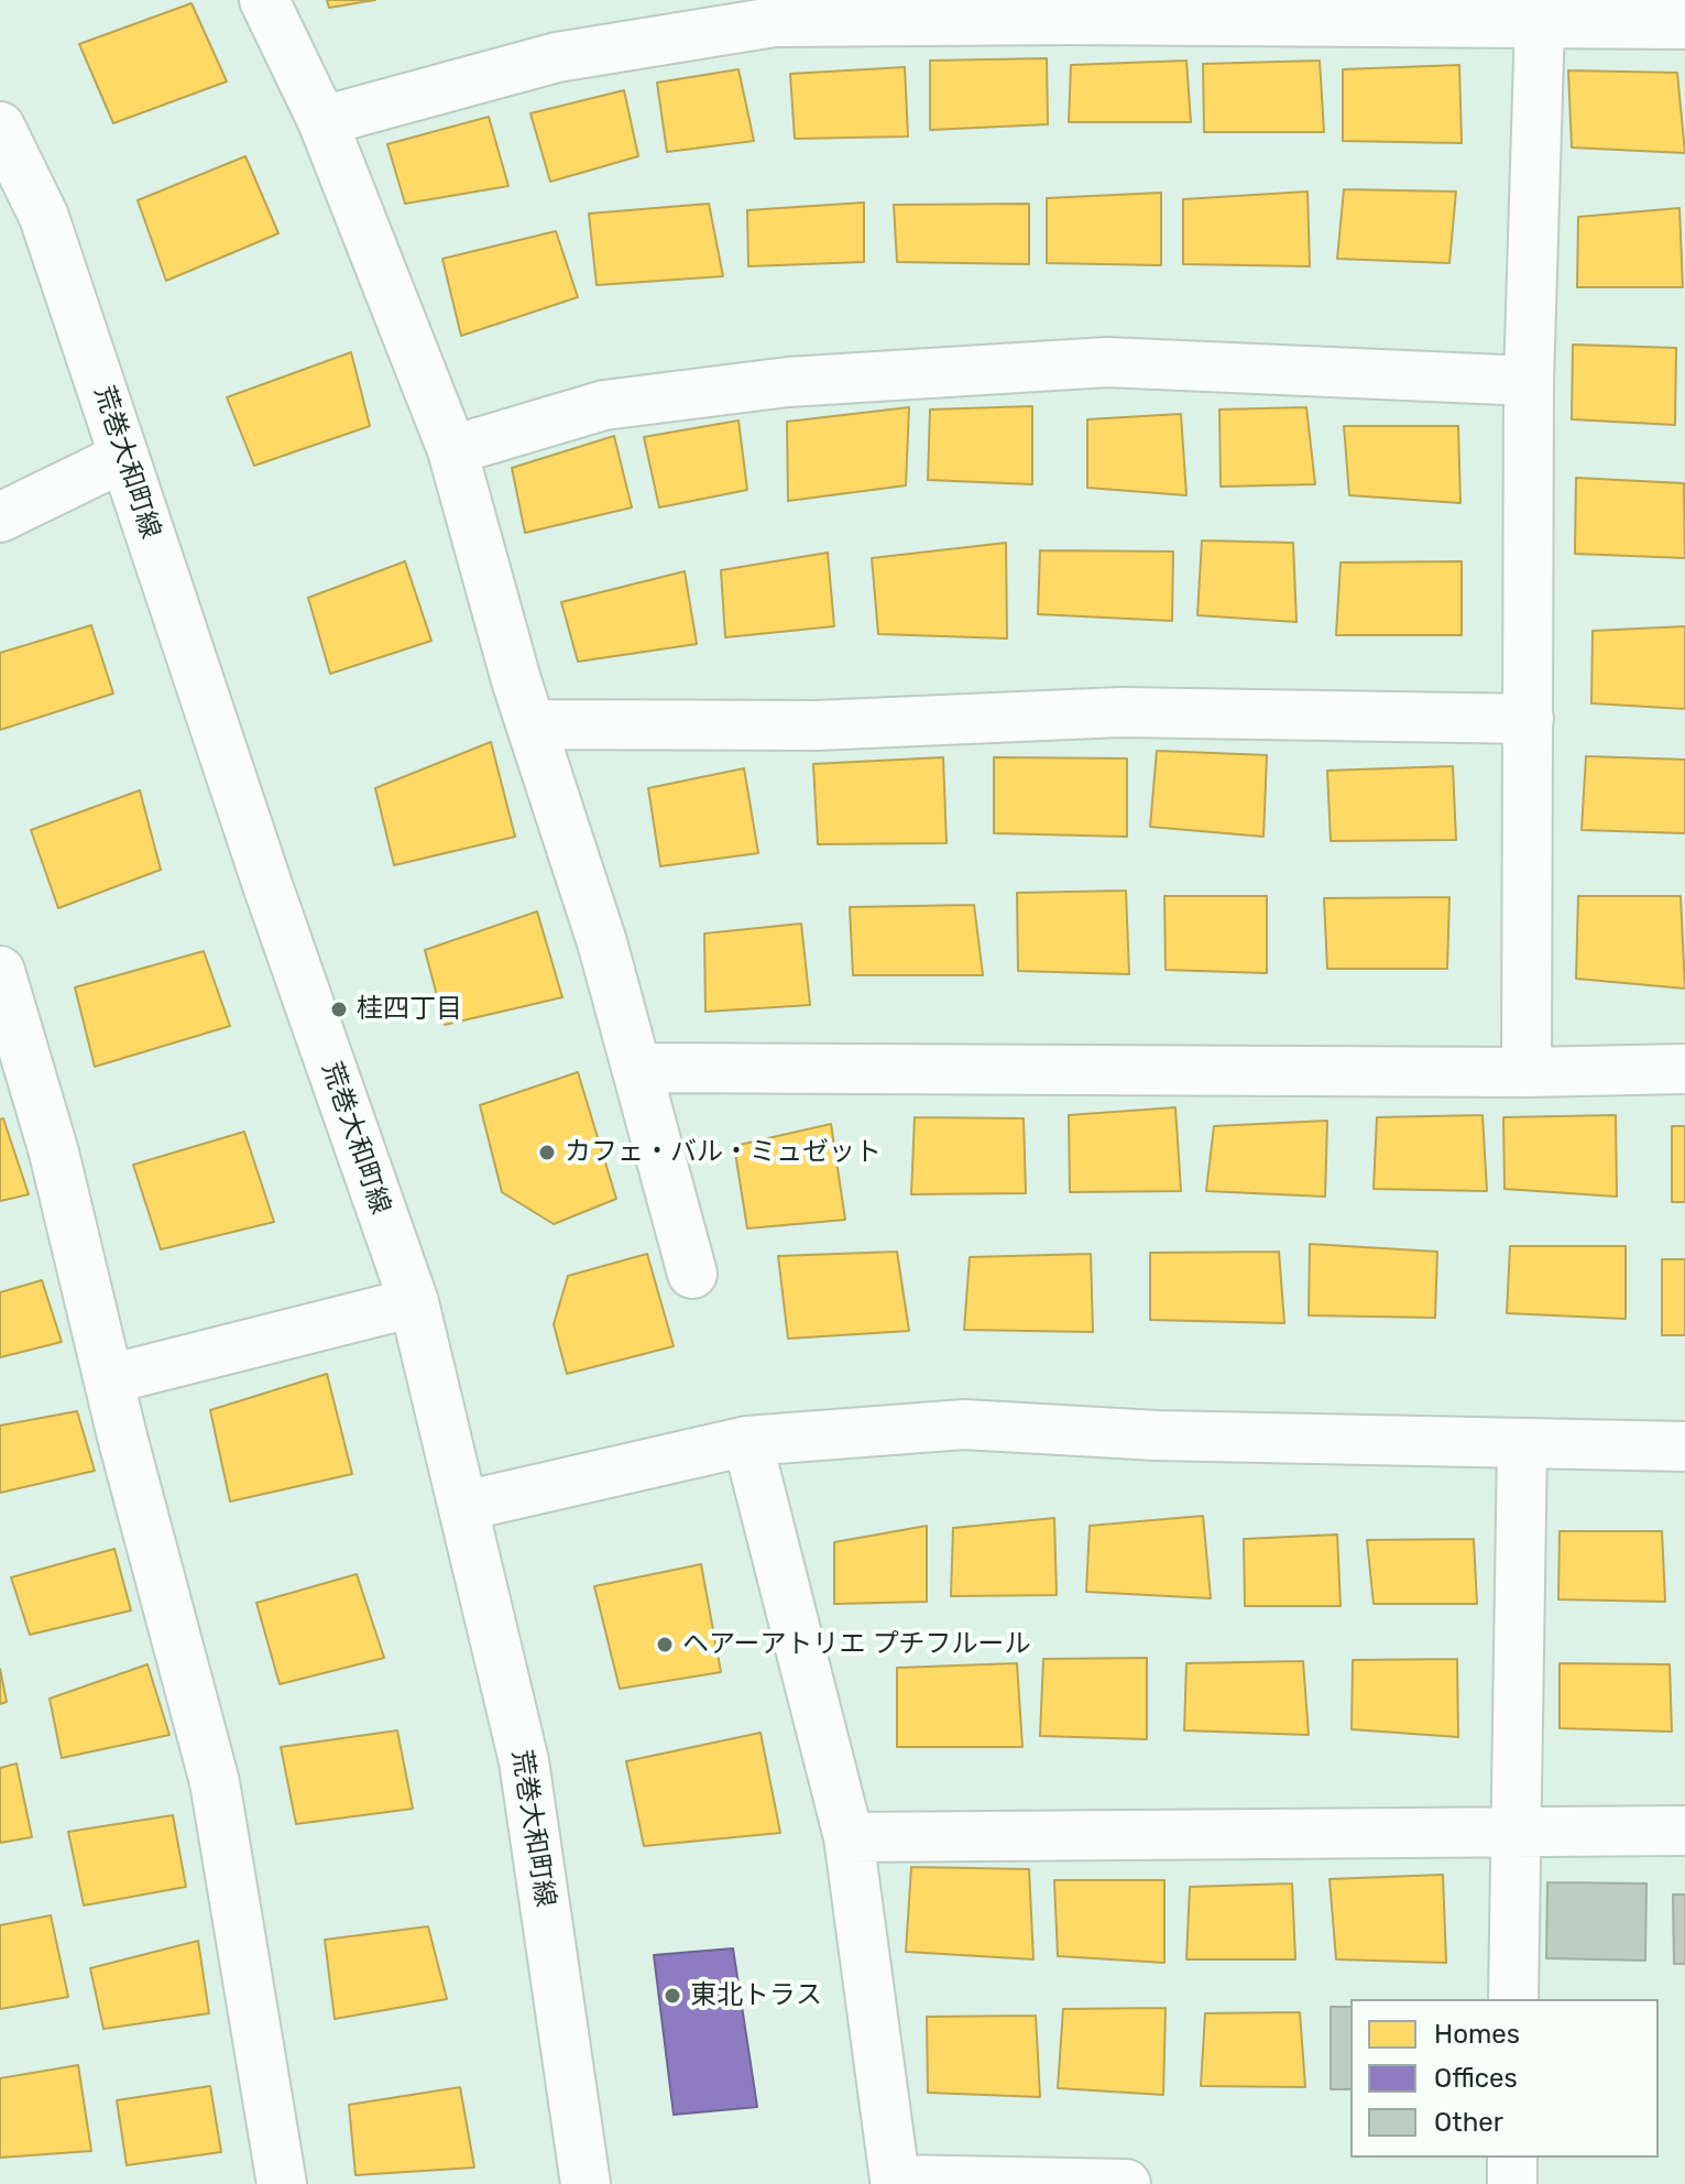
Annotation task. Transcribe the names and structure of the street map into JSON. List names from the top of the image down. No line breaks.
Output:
{"streets":{"street":["荒巻大和町線"]},"places":["桂四丁目","カフェ・バル・ミュゼット","ヘアーアトリエ プチフルール","東北トラス"],"legend":["Homes","Offices","Other"]}
